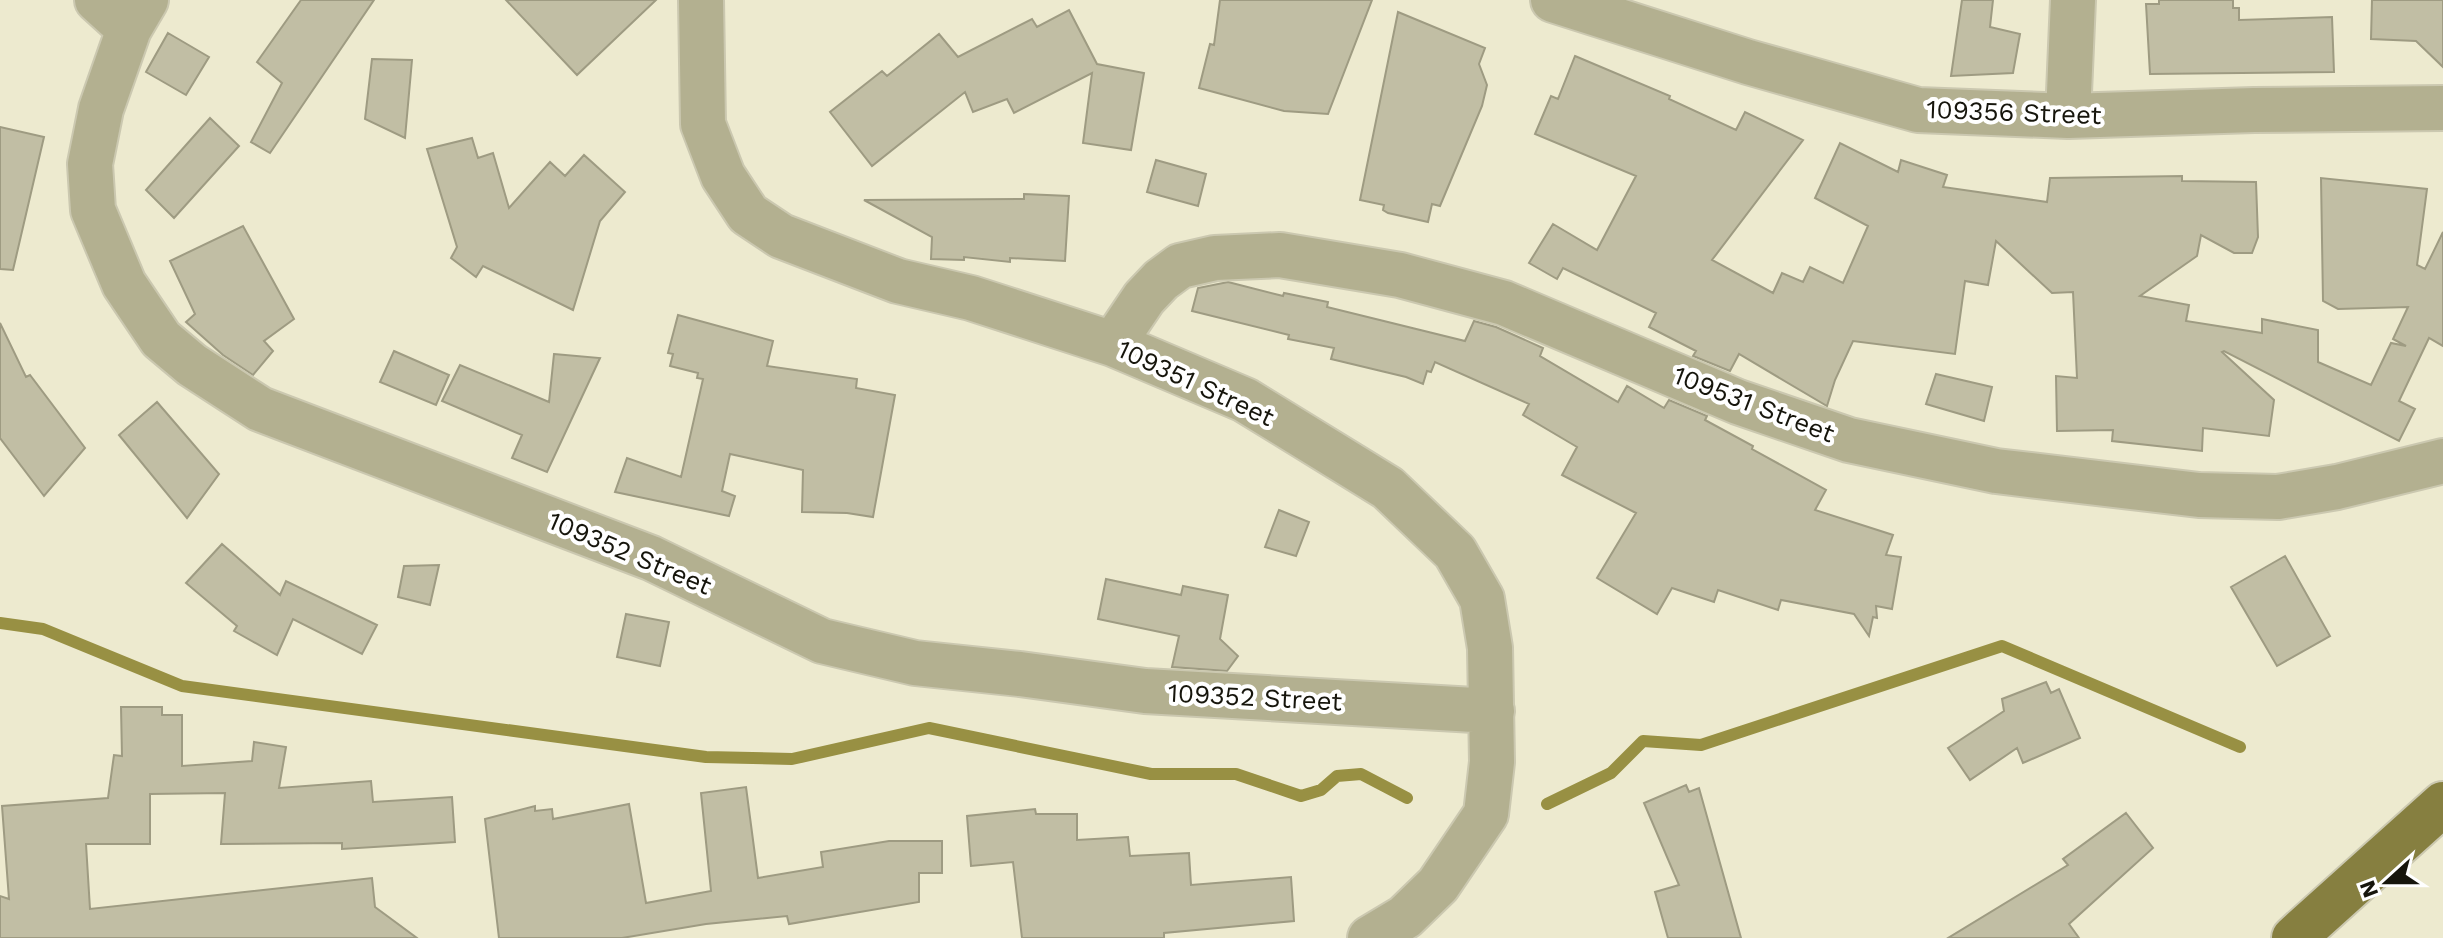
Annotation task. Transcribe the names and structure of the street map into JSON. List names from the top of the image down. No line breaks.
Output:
{"streets":{"street":["109356 Street","109351 Street","109531 Street","109352 Street"]},"crossings":[["109351 Street","109531 Street"],["109351 Street","109352 Street"]],"north":"left"}
